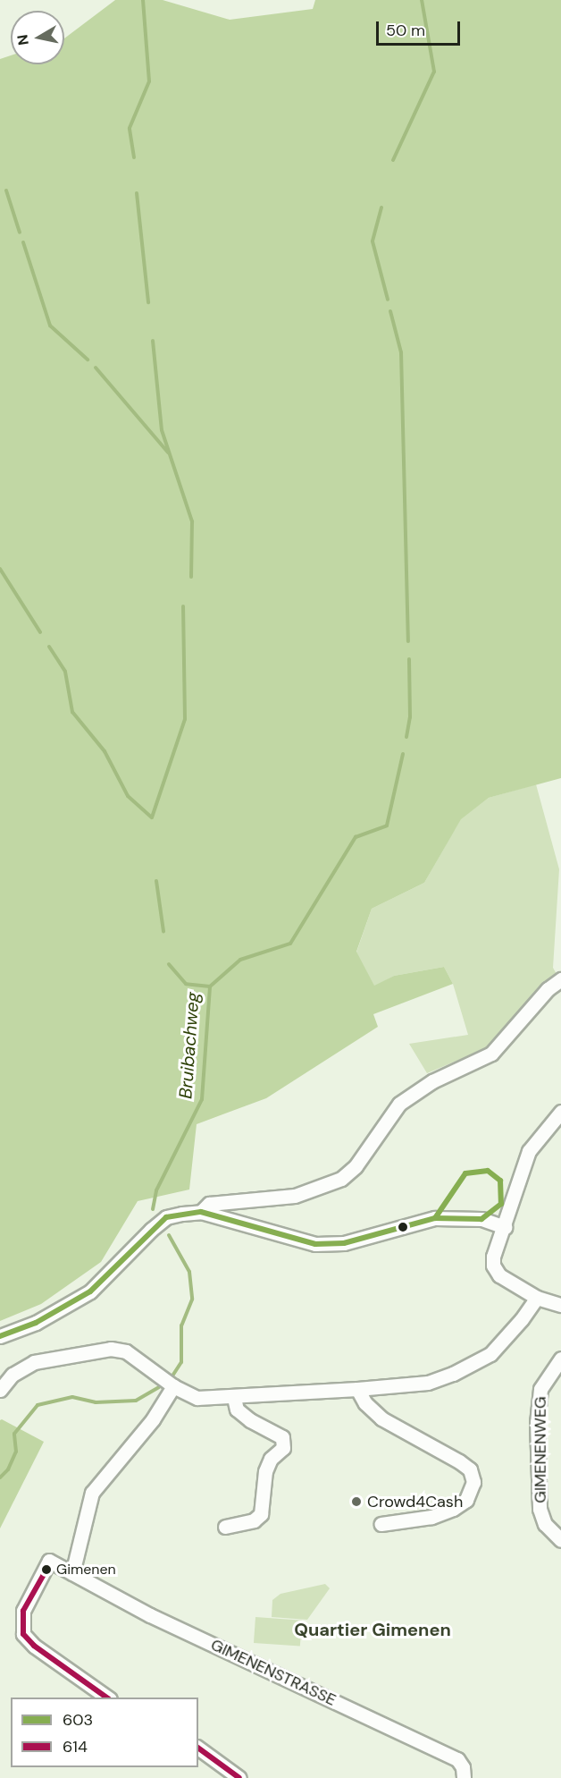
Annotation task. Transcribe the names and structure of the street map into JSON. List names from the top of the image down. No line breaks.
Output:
{"streets":{"street":["GIMENENWEG","GIMENENSTRASSE"]},"districts":["Quartier Gimenen"],"water":["Bruibachweg"],"places":["Crowd4Cash","Gimenen"],"lines":["transit line 603","transit line 614"],"legend":["603","614"],"scale_bar":"50 m","north":"left"}
